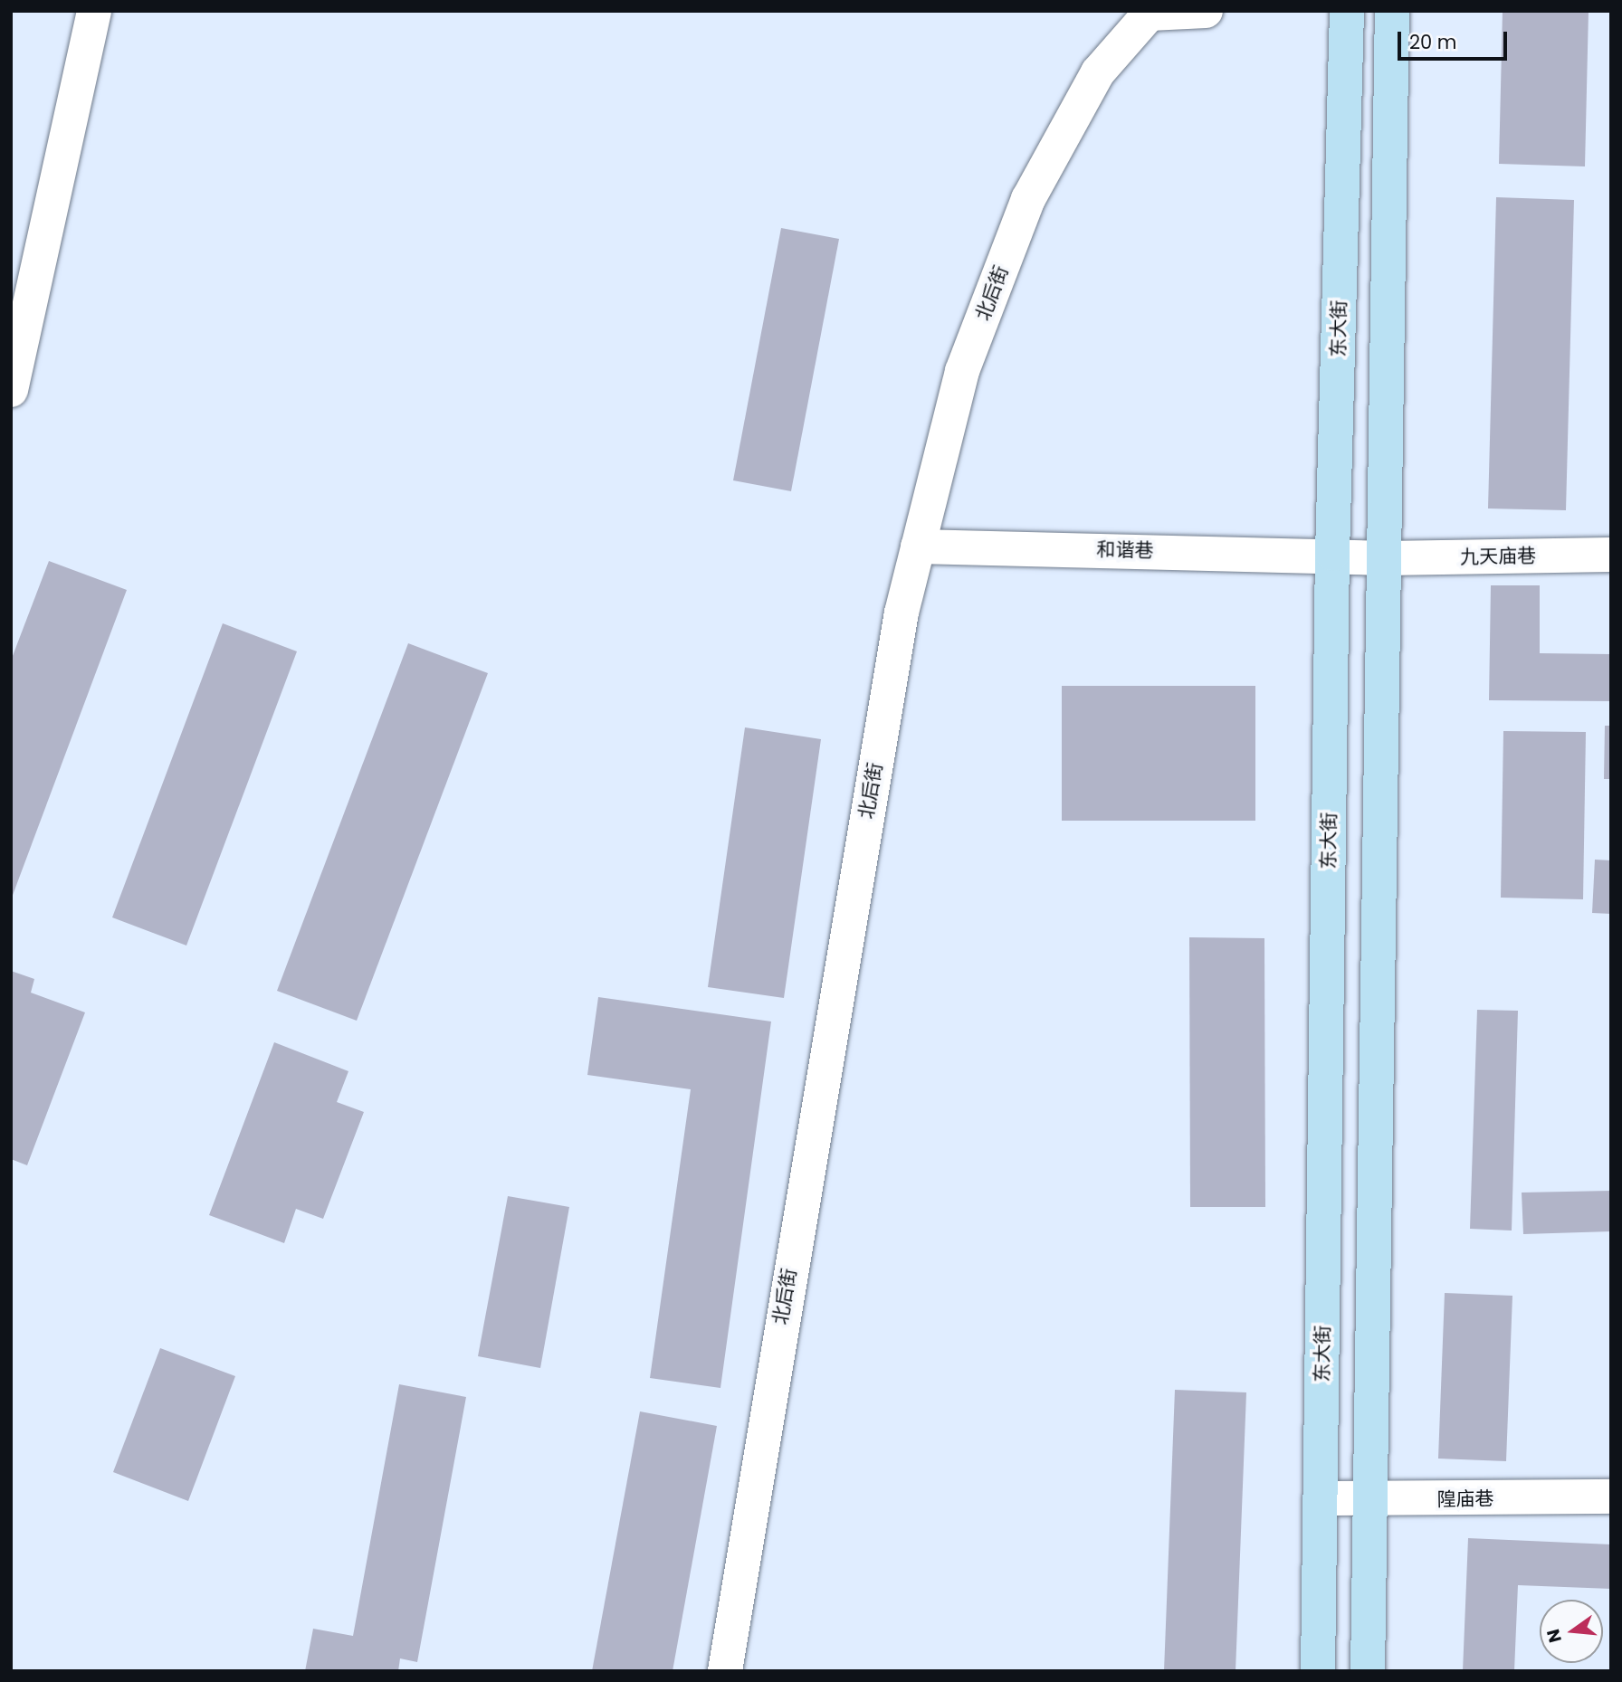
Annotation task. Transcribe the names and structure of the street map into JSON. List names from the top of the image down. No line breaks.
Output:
{"streets":{"main road":["东大街"],"street":["北后街","和谐巷","九天庙巷","隍庙巷"]},"crossings":[["北后街","和谐巷"],["东大街","和谐巷"],["东大街","隍庙巷"],["和谐巷","九天庙巷"]],"scale_bar":"20 m","north":"left"}
